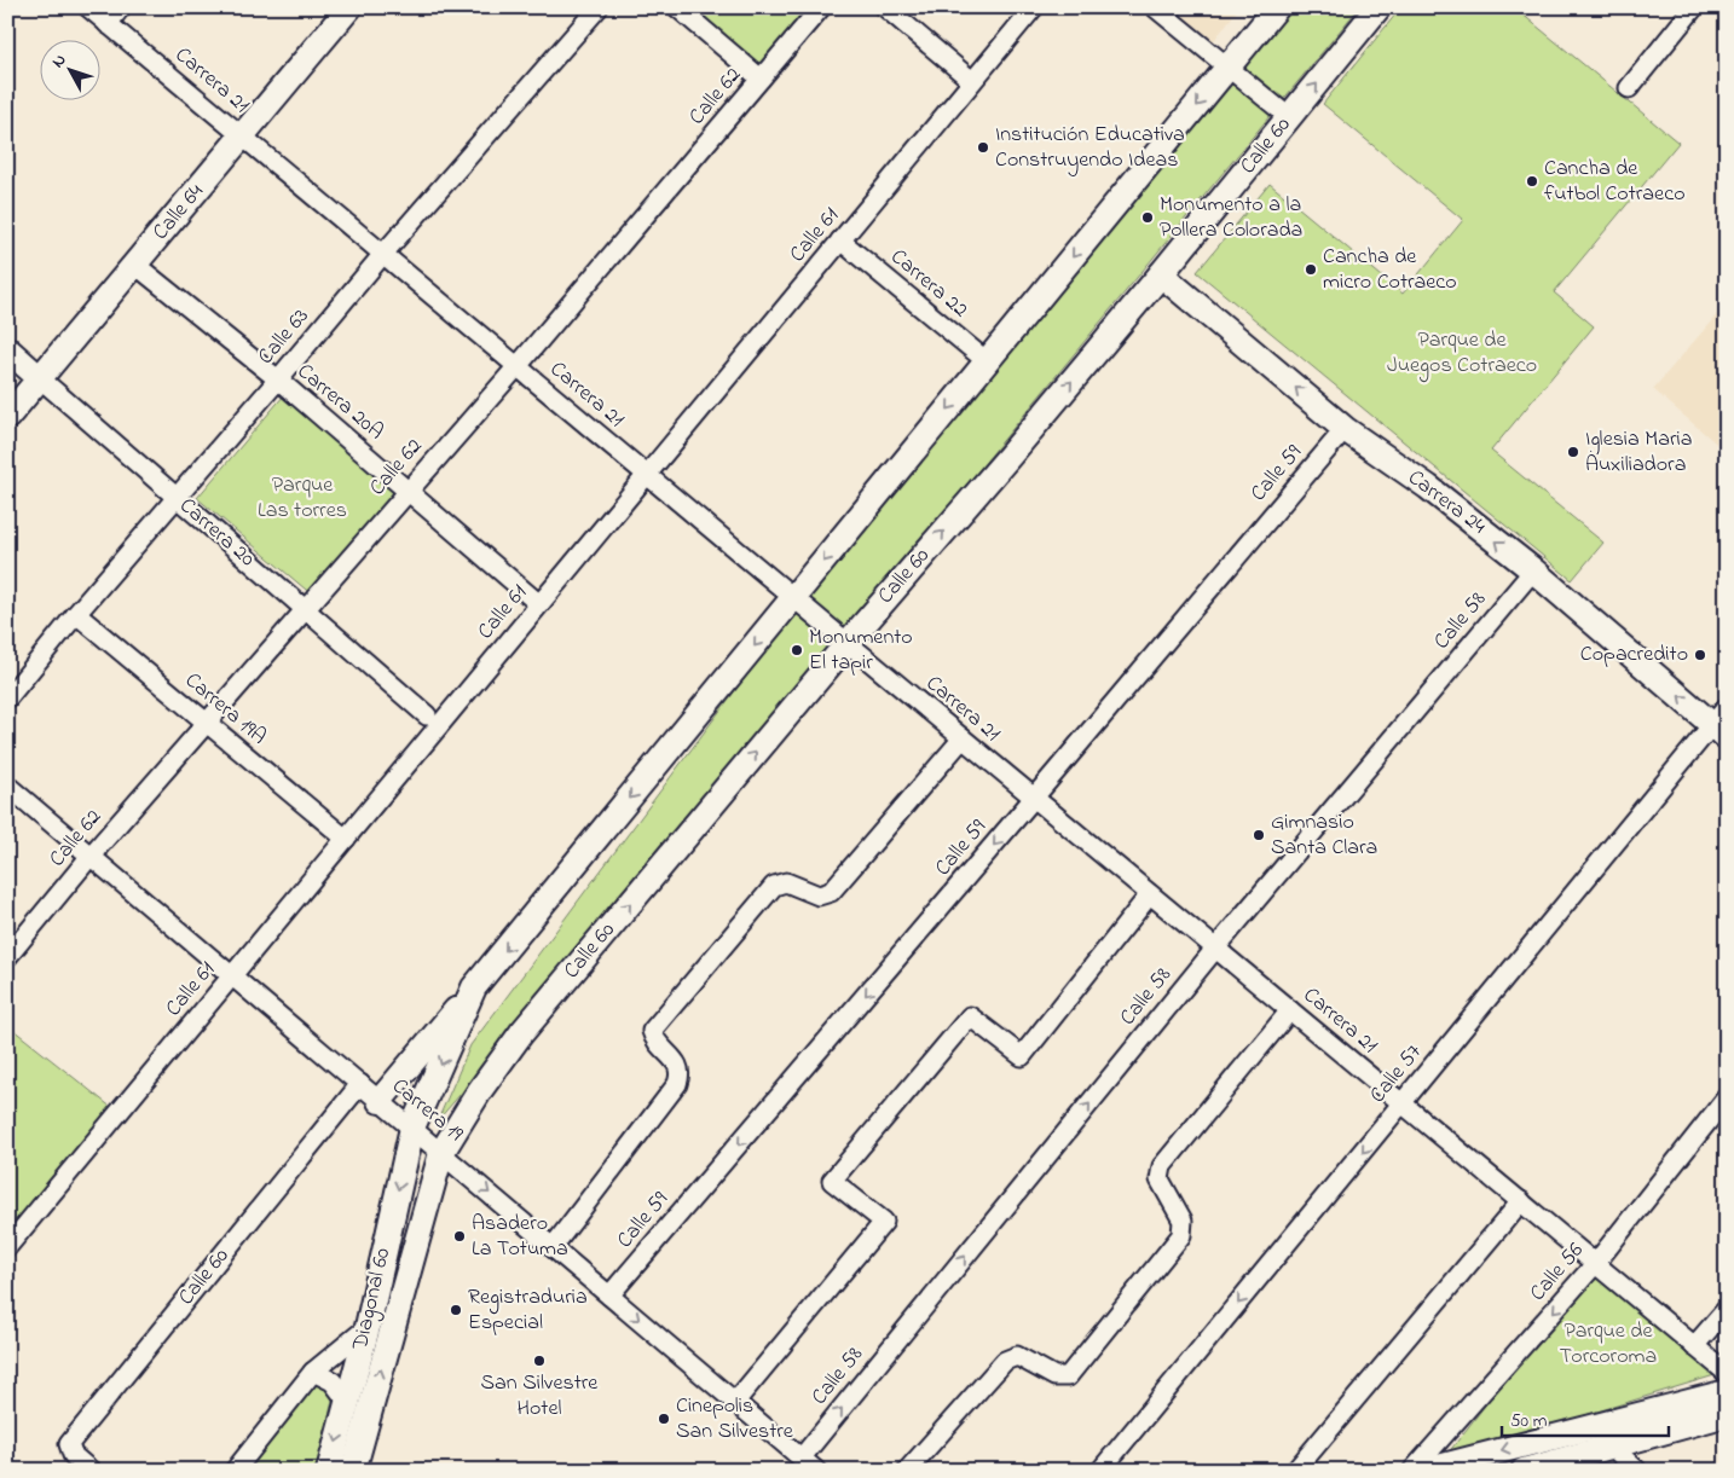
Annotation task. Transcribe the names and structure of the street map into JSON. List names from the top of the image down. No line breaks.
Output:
{"streets":{"street":["Carrera 21","Calle 62","Calle 60","Calle 64","Calle 61","Carrera 22","Calle 63","Carrera 20A","Calle 59","Carrera 24","Carrera 20","Calle 58","Carrera 19A","Calle 57","Carrera 19","Calle 56","Diagonal 60"]},"crossings":[["Carrera 21","Calle 62"],["Carrera 21","Calle 60"],["Carrera 21","Calle 64"],["Carrera 21","Calle 61"],["Carrera 21","Calle 63"],["Carrera 21","Calle 59"],["Carrera 21","Calle 58"],["Carrera 21","Calle 57"],["Carrera 21","Calle 56"],["Calle 62","Carrera 20A"],["Calle 62","Carrera 20"],["Calle 62","Carrera 19A"],["Calle 62","Carrera 19"],["Calle 60","Carrera 24"],["Calle 60","Carrera 19"],["Calle 60","Diagonal 60"],["Calle 64","Carrera 20A"],["Calle 64","Carrera 20"],["Calle 61","Carrera 22"],["Calle 61","Carrera 20A"],["Calle 61","Carrera 19A"],["Calle 61","Carrera 19"],["Calle 63","Carrera 20A"],["Calle 63","Carrera 20"],["Calle 63","Carrera 19A"],["Calle 59","Carrera 24"],["Calle 59","Carrera 19"],["Carrera 24","Calle 58"],["Carrera 24","Calle 57"],["Calle 58","Carrera 19"],["Carrera 19","Diagonal 60"]],"one_way":["Carrera 24","Calle 58"],"parks":["Parque de Juegos Cotraeco","Parque Las torres","Parque de Torcoroma"],"places":["Institución Educativa Construyendo Ideas","Cancha de futbol Cotraeco","Monumento a la Pollera Colorada","Cancha de micro Cotraeco","Iglesia Maria Auxiliadora","Monumento El tapir","Copacredito","Gimnasio Santa Clara","Asadero La Totuma","Registraduria Especial","San Silvestre Hotel","Cinepolis San Silvestre"],"scale_bar":"50 m","north":"top left"}
